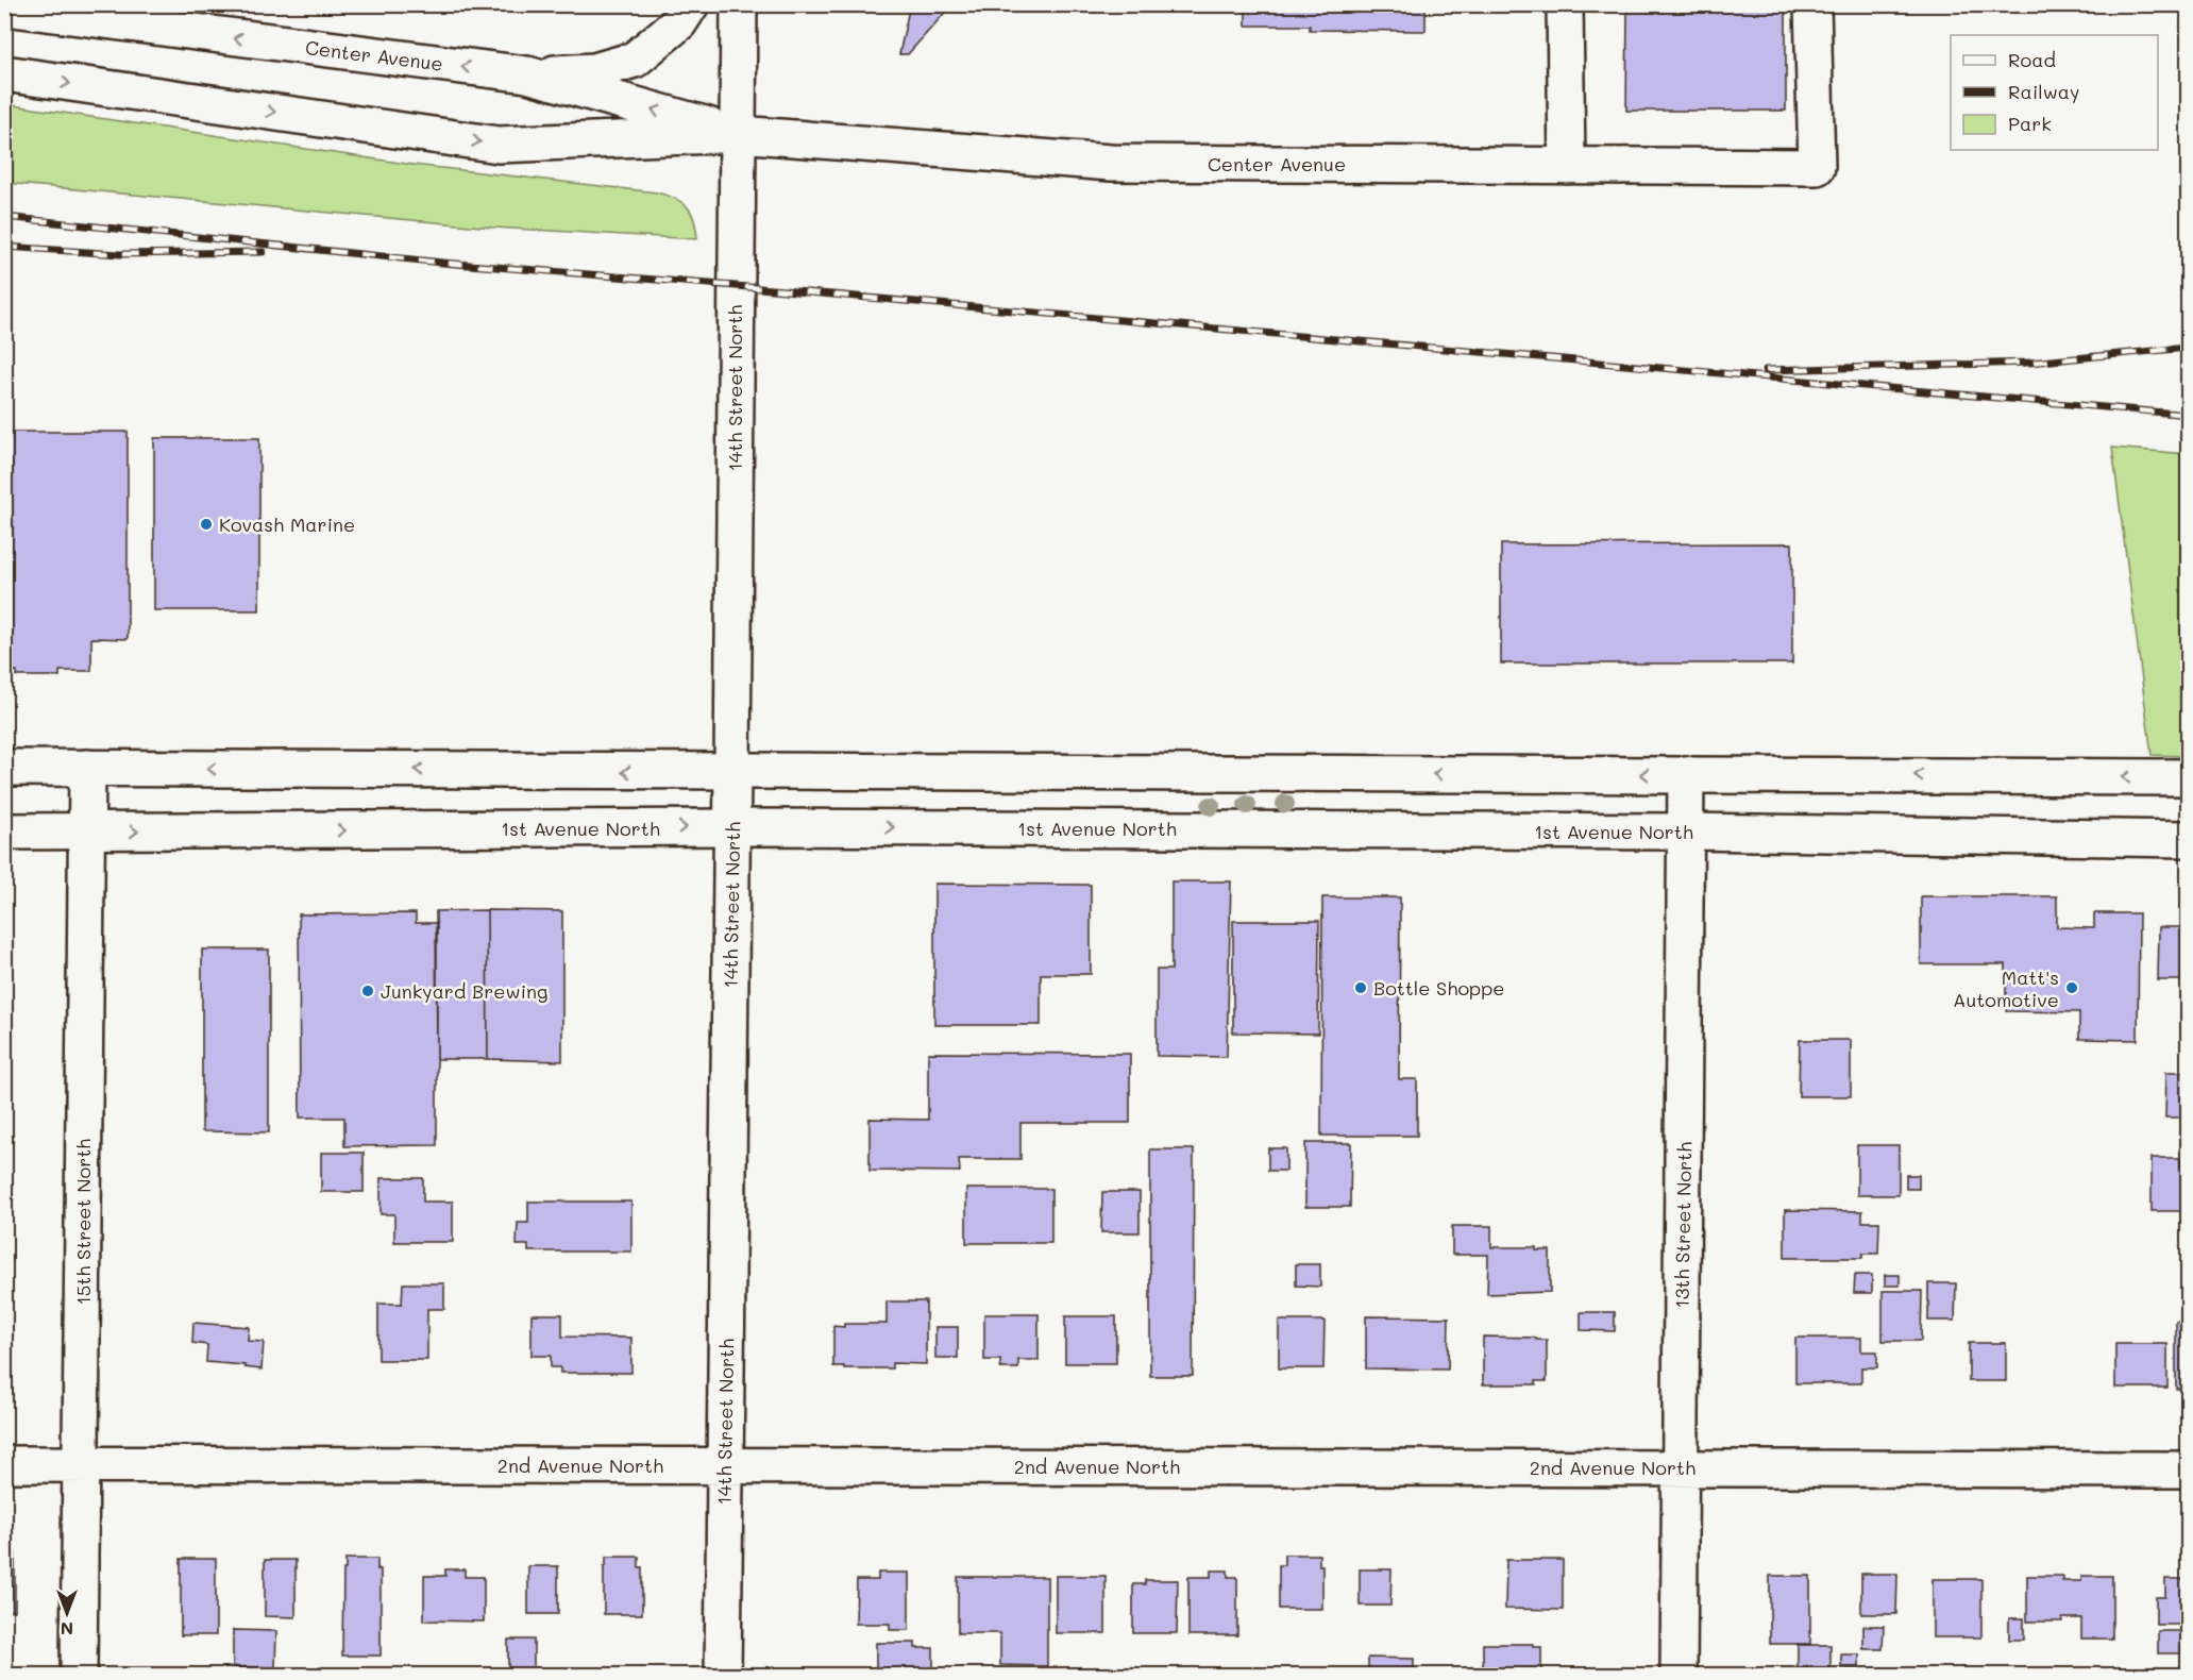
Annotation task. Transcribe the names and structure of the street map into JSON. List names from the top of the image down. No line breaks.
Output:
{"streets":{"street":["Center Avenue","14th Street North","1st Avenue North","15th Street North","13th Street North","2nd Avenue North"]},"crossings":[["Center Avenue","14th Street North"],["14th Street North","1st Avenue North"],["14th Street North","2nd Avenue North"],["1st Avenue North","15th Street North"],["1st Avenue North","13th Street North"],["15th Street North","2nd Avenue North"],["13th Street North","2nd Avenue North"]],"places":["Kovash Marine","Bottle Shoppe","Matt's Automotive","Junkyard Brewing"],"legend":["Road","Railway","Park"],"north":"bottom"}
